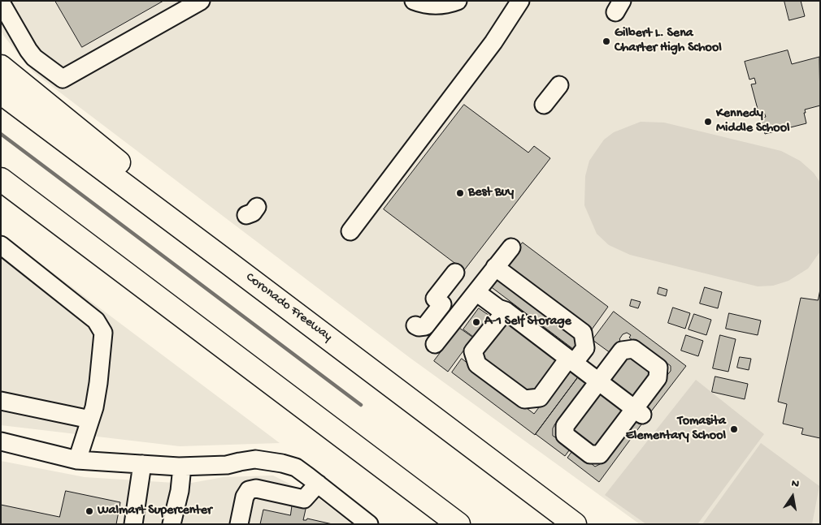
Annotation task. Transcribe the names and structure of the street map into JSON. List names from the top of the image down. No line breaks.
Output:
{"streets":{"highway":["Coronado Freeway"]},"places":["Gilbert L. Sena Charter High School","Kennedy Middle School","Best Buy","A-1 Self Storage","Tomasita Elementary School","Walmart Supercenter"],"north":"top"}
